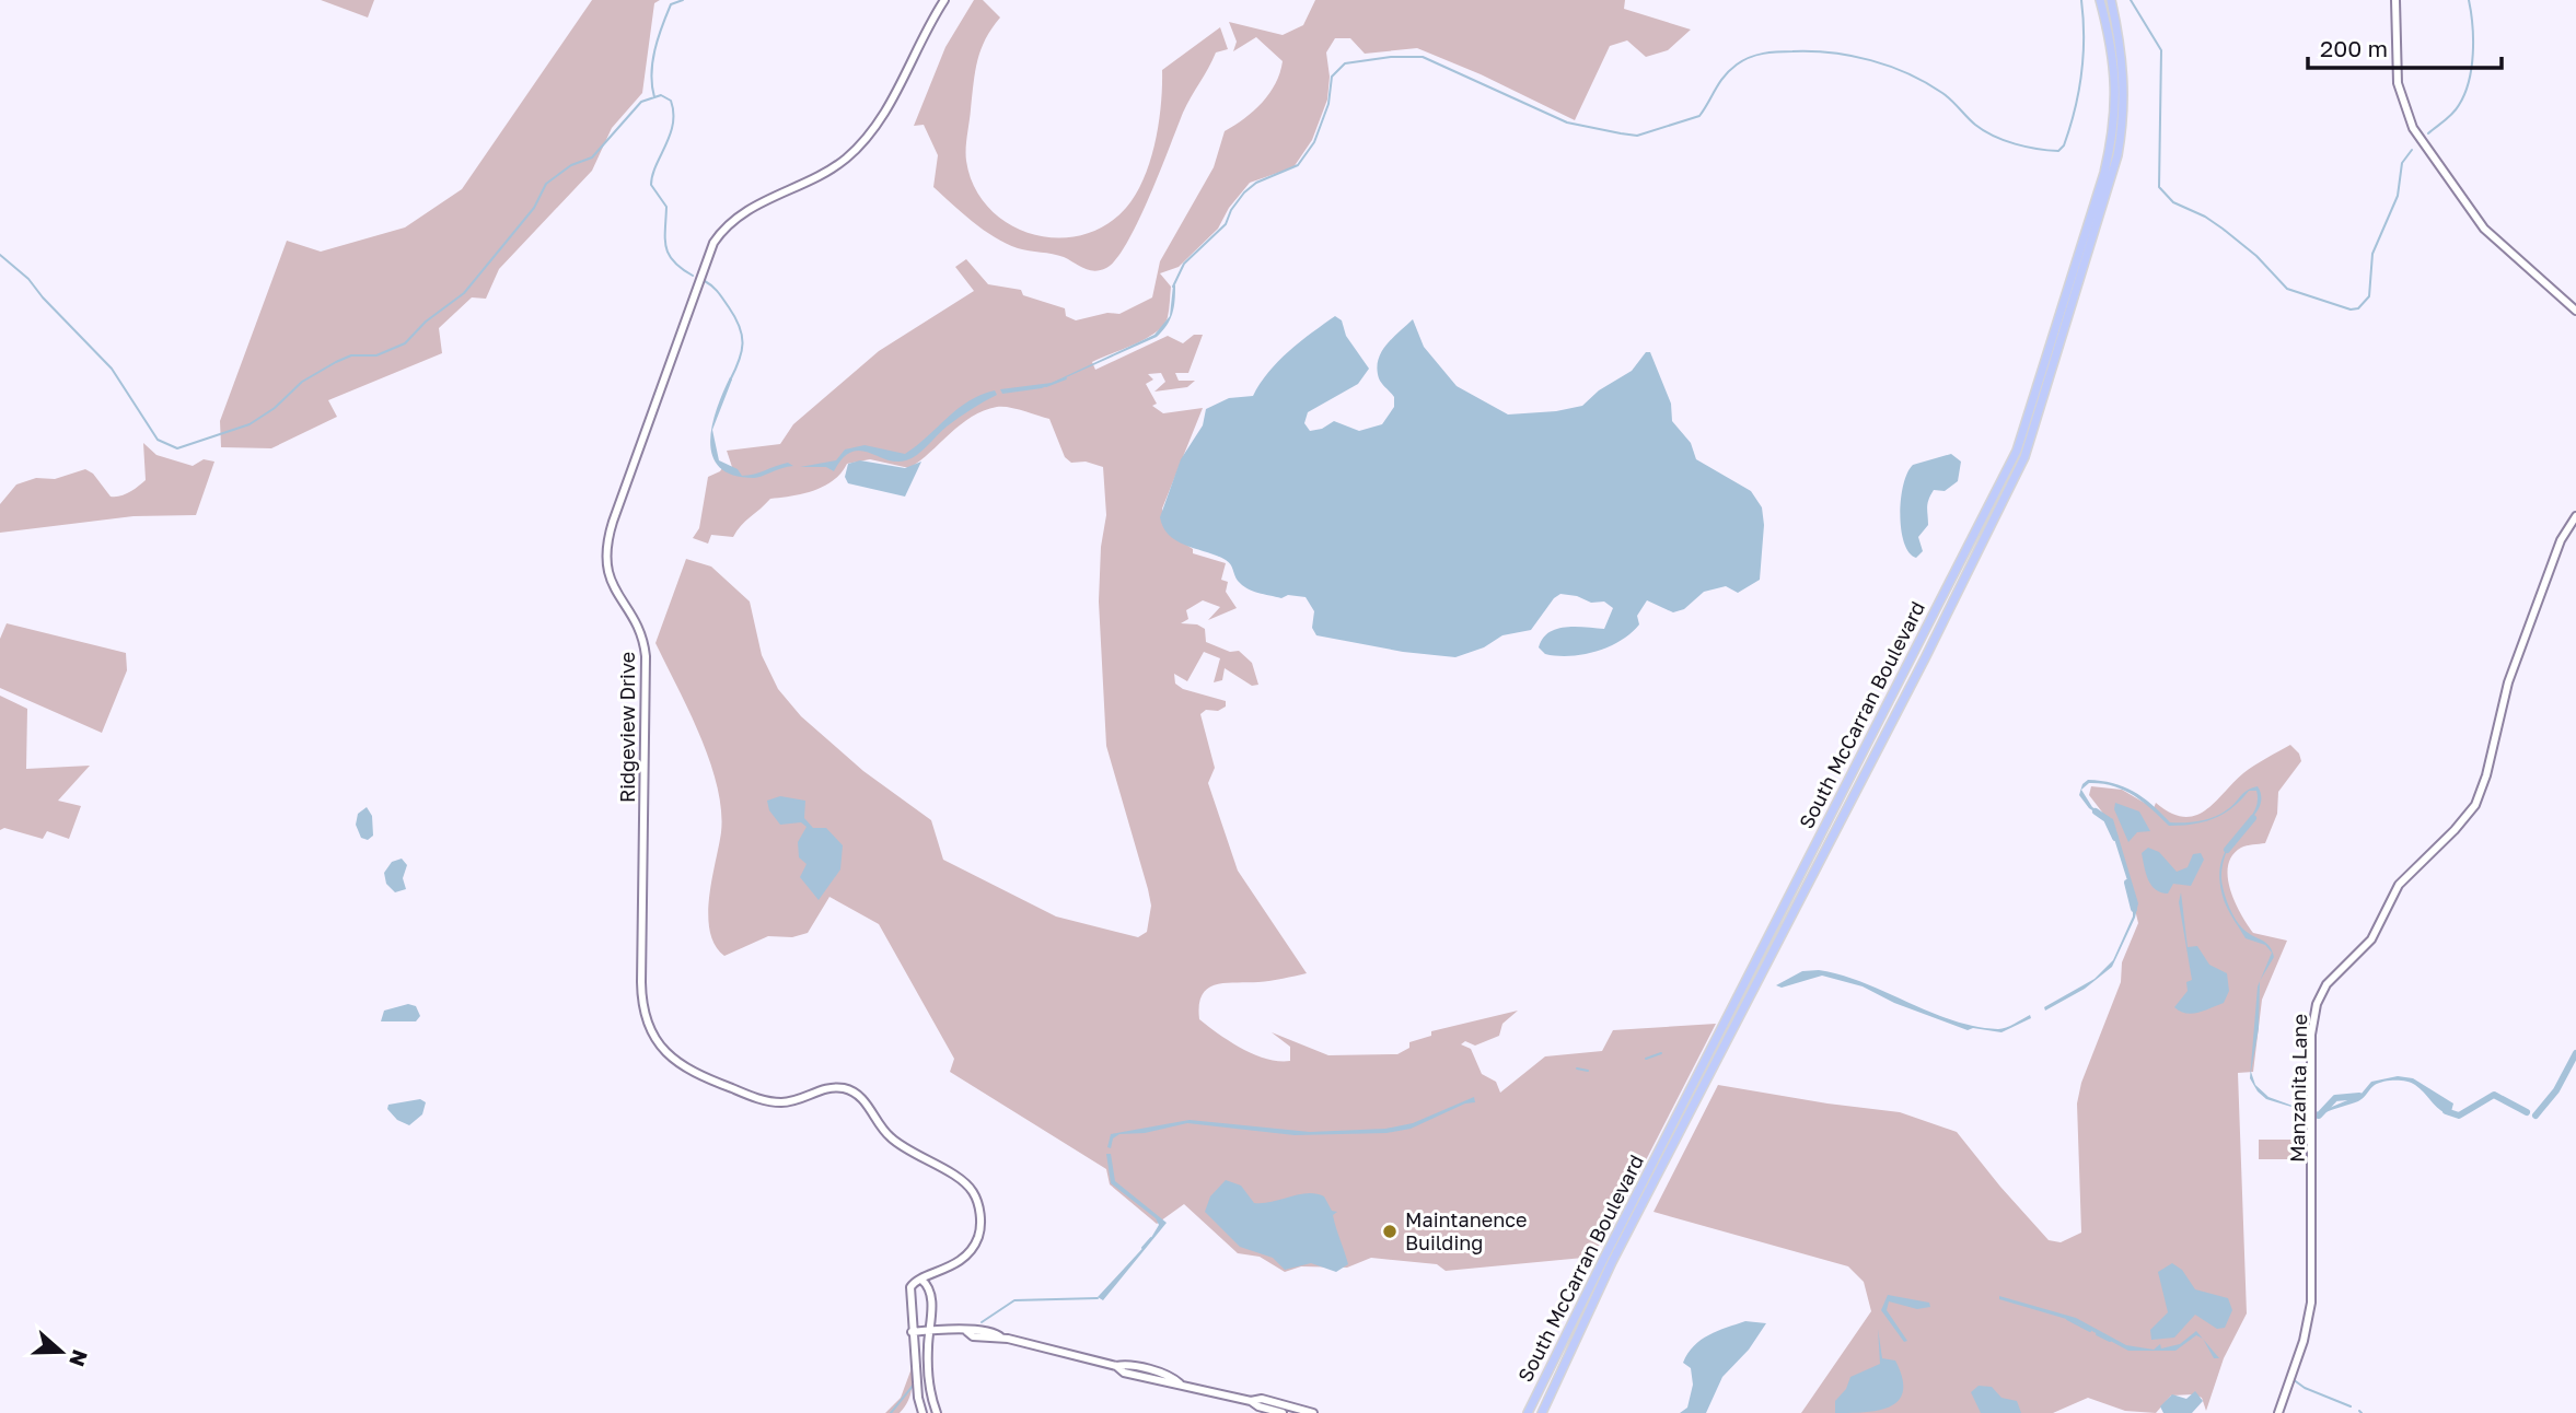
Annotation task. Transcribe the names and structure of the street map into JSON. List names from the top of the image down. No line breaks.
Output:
{"streets":{"main road":["South McCarran Boulevard"],"street":["Ridgeview Drive","Manzanita Lane"]},"places":["Maintanence Building"],"scale_bar":"200 m","north":"right"}
